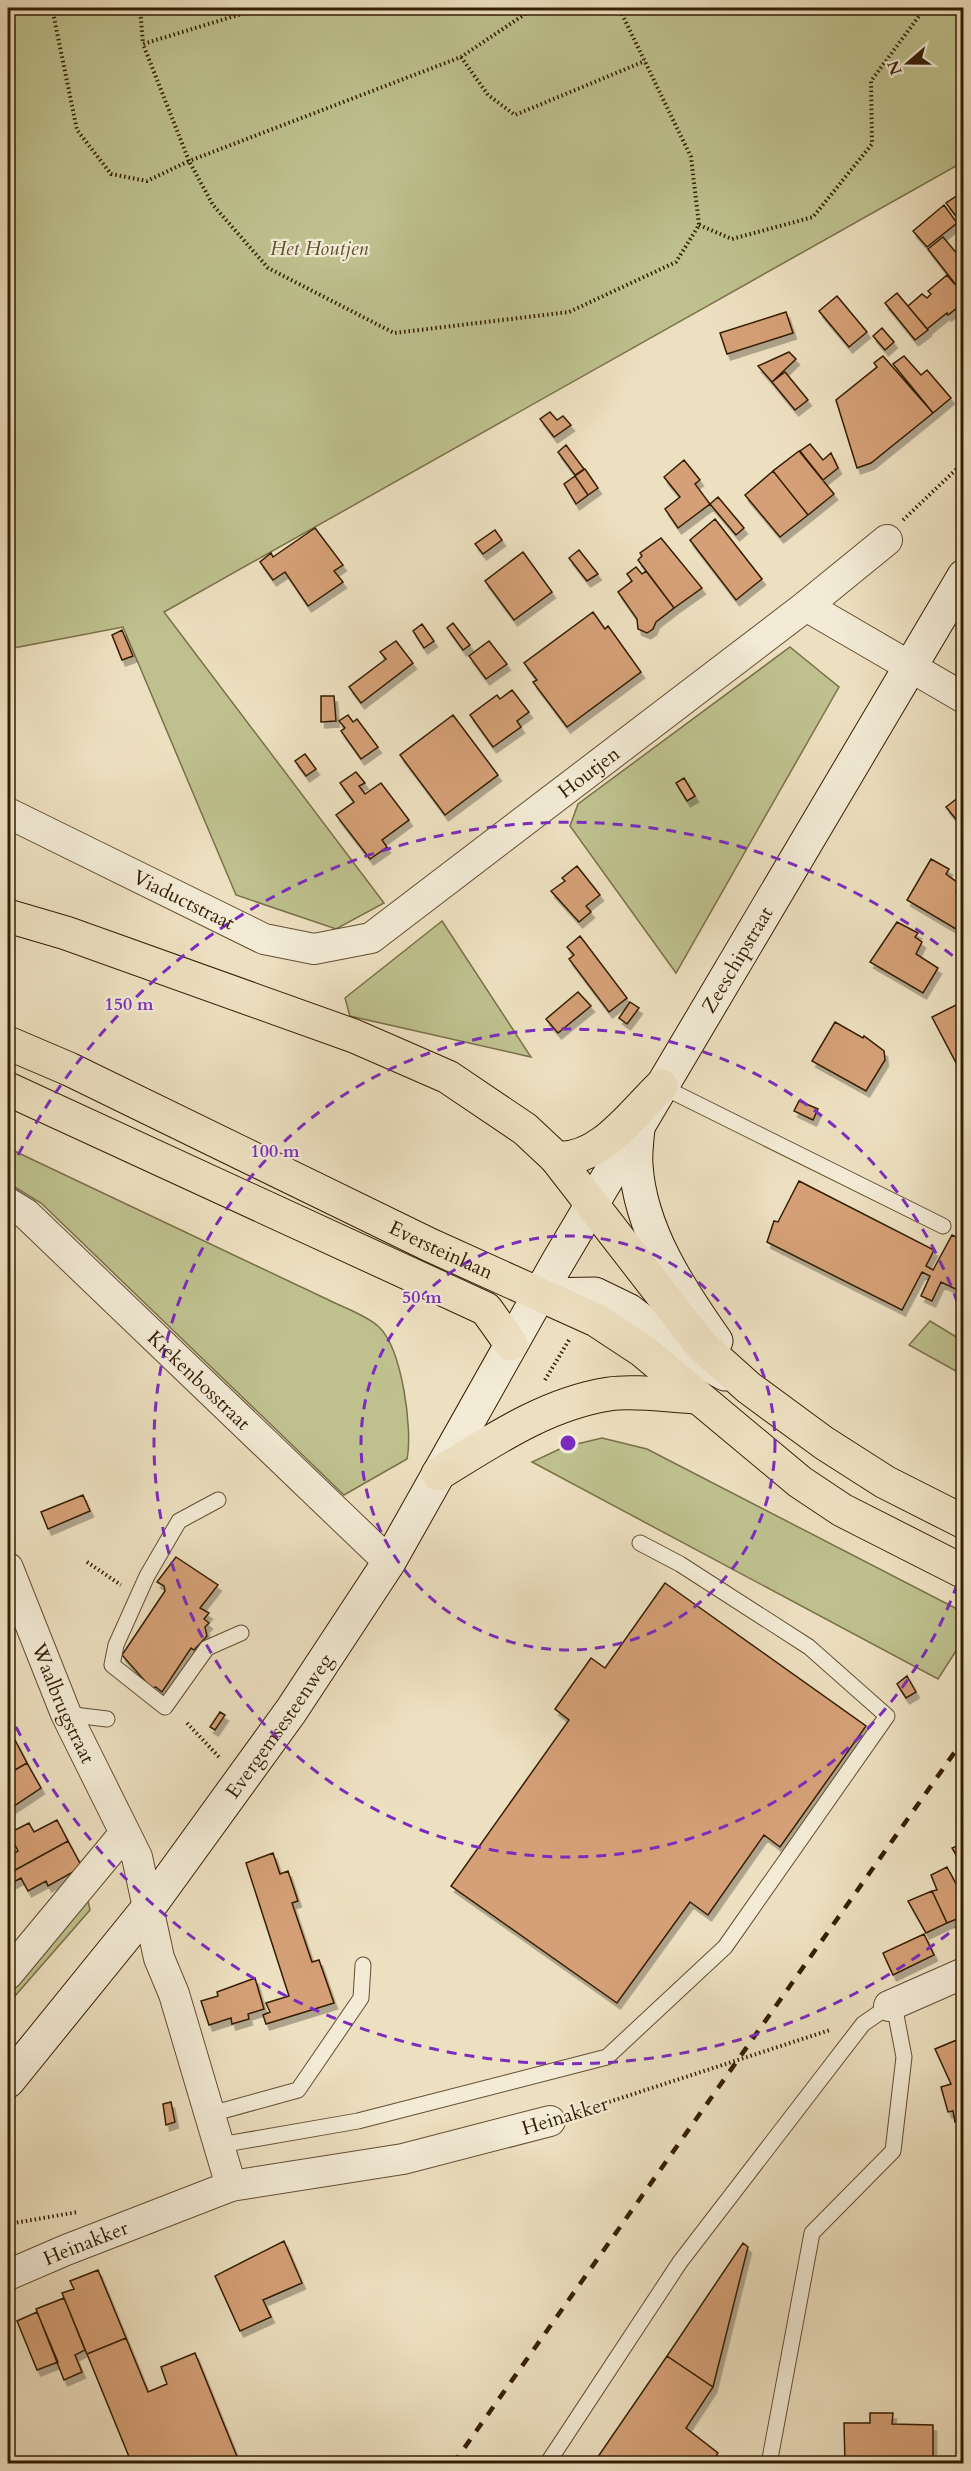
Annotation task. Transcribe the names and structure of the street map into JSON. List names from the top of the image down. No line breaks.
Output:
{"streets":{"highway":["Eversteinlaan"],"main road":["Zeeschipstraat","Evergemsesteenweg"],"street":["Houtjen","Viaductstraat","Kiekenbosstraat","Waalbrugstraat","Heinakker"]},"crossings":[["Houtjen","Viaductstraat"],["Zeeschipstraat","Eversteinlaan"],["Zeeschipstraat","Evergemsesteenweg"],["Kiekenbosstraat","Evergemsesteenweg"],["Waalbrugstraat","Evergemsesteenweg"]],"parks":["Het Houtjen"],"north":"left","rings":["150 m","100 m","50 m"]}
